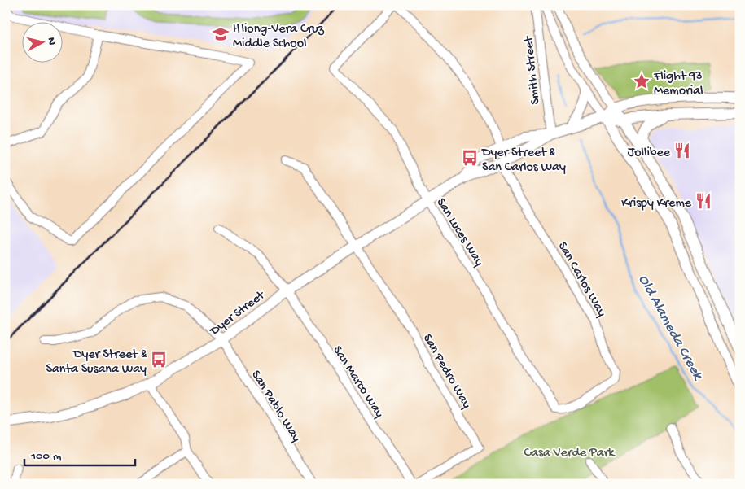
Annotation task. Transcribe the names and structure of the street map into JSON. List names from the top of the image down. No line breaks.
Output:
{"streets":{"main road":["Dyer Street"],"street":["Smith Street","San Luces Way","San Carlos Way","San Pedro Way","San Marco Way","San Pablo Way"]},"crossings":[["Smith Street","Dyer Street"],["San Luces Way","San Carlos Way"],["San Luces Way","Dyer Street"],["San Carlos Way","Dyer Street"],["Dyer Street","San Pedro Way"],["Dyer Street","San Marco Way"],["Dyer Street","San Pablo Way"]],"water":["Old Alameda Creek"],"parks":["Casa Verde Park"],"places":{"school or university":["Itliong-Vera Cruz Middle School"],"place":["Flight 93 Memorial"],"restaurant":["Jollibee","Krispy Kreme"],"bus stop":["Dyer Street & San Carlos Way","Dyer Street & Santa Susana Way"]},"scale_bar":"100 m","north":"right"}
